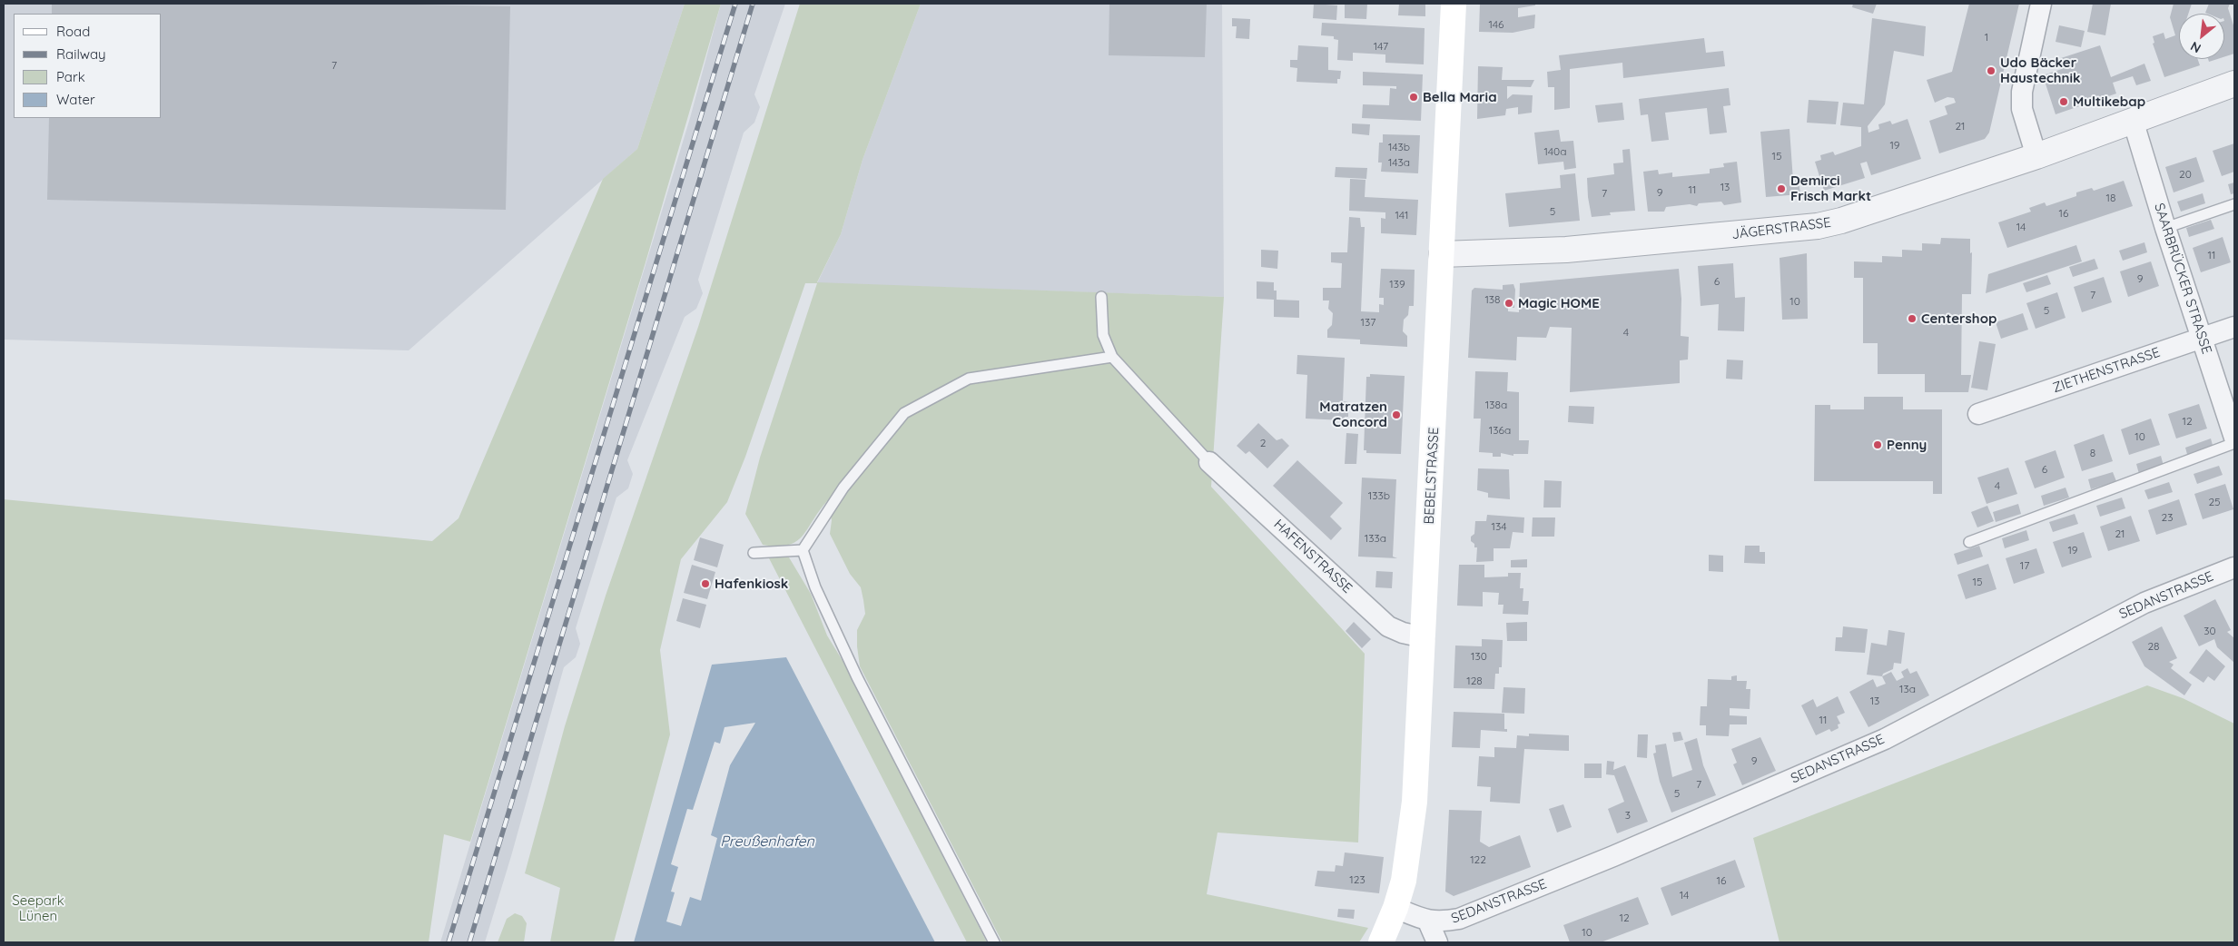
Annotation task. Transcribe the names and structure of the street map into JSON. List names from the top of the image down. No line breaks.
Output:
{"streets":{"main road":["BEBELSTRASSE"],"street":["JÄGERSTRASSE","SAARBRÜCKER STRASSE","ZIETHENSTRASSE","HAFENSTRASSE","SEDANSTRASSE"]},"crossings":[["JÄGERSTRASSE","SAARBRÜCKER STRASSE"],["JÄGERSTRASSE","BEBELSTRASSE"],["SAARBRÜCKER STRASSE","ZIETHENSTRASSE"],["BEBELSTRASSE","HAFENSTRASSE"],["BEBELSTRASSE","SEDANSTRASSE"]],"water":["Preußenhafen"],"parks":["Seepark Lünen"],"places":["Udo Bäcker Haustechnik","Bella Maria","Multikebap","Demirci Frisch Markt","Magic HOME","Centershop","Matratzen Concord","Penny","Hafenkiosk"],"house_numbers":["146","1","147","7","21","19","143b","140a","15","143a","20","13","11","9","7","18","5","16","141","14","11","9","6","139","7","138","10","5","137","4","138a","12","136a","10","2","8","6","4","133b","25","23","134","21","133a","19","17","15","30","28","130","128","13a","13","11","9","7","5","3","122","123","16","14","12","10"],"legend":["Road","Railway","Park","Water"],"north":"bottom left"}
